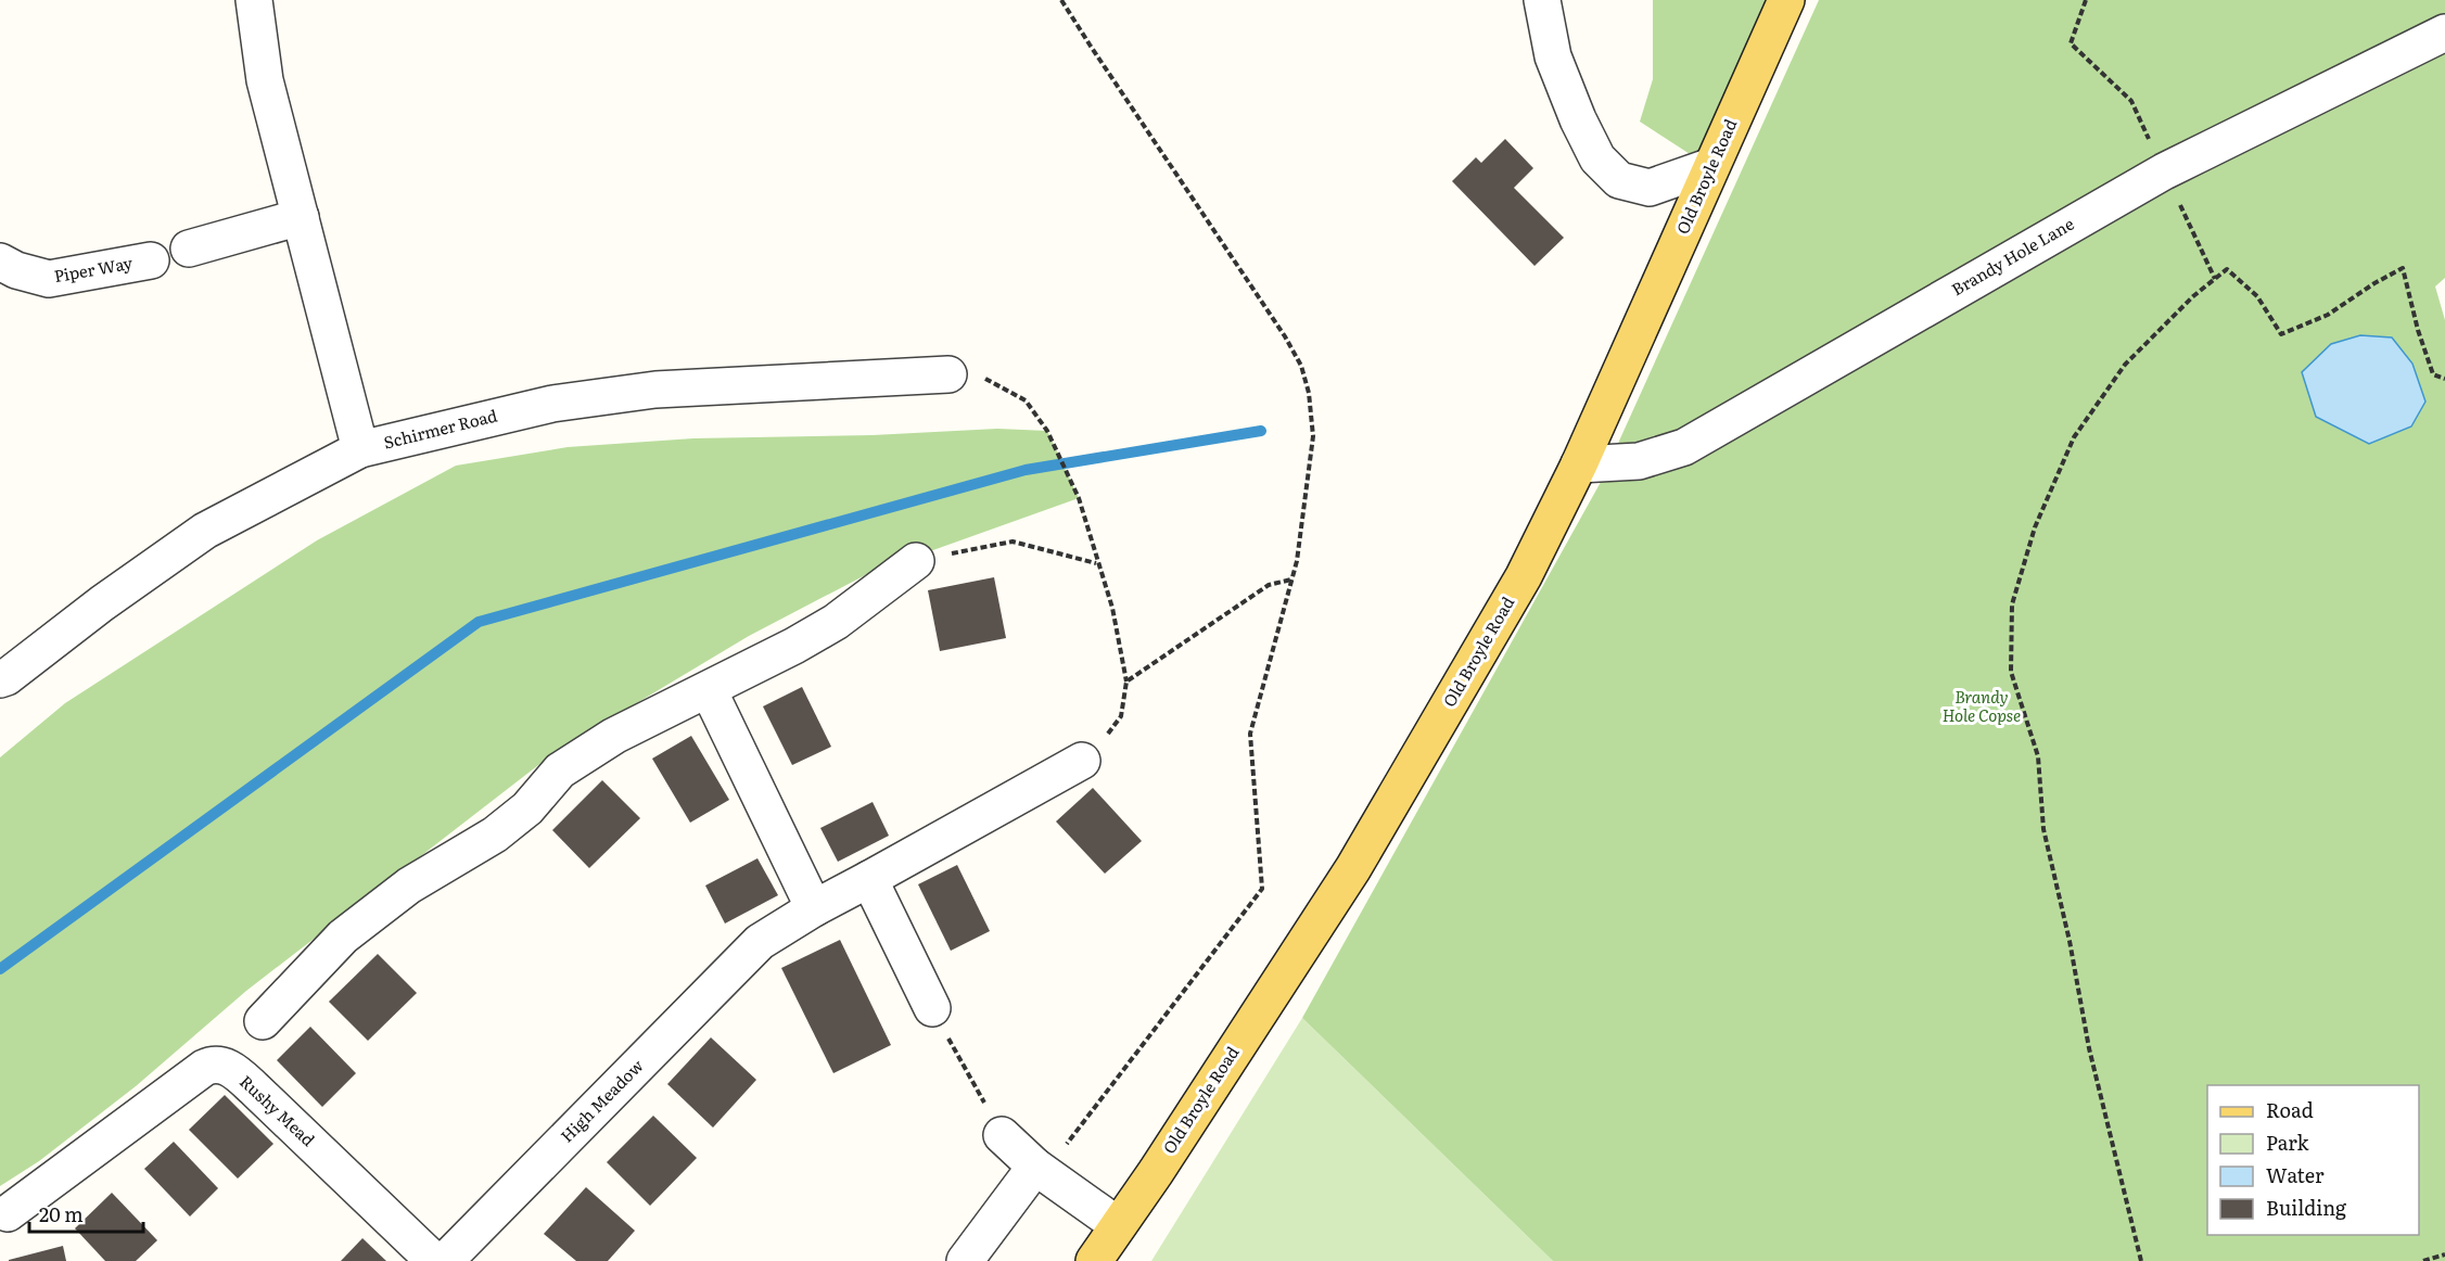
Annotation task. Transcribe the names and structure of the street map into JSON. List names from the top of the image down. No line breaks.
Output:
{"streets":{"main road":["Old Broyle Road"],"street":["Brandy Hole Lane","Piper Way","Schirmer Road","High Meadow","Rushy Mead"]},"crossings":[["Old Broyle Road","Brandy Hole Lane"]],"parks":["Brandy Hole Copse"],"legend":["Road","Park","Water","Building"],"scale_bar":"20 m"}
